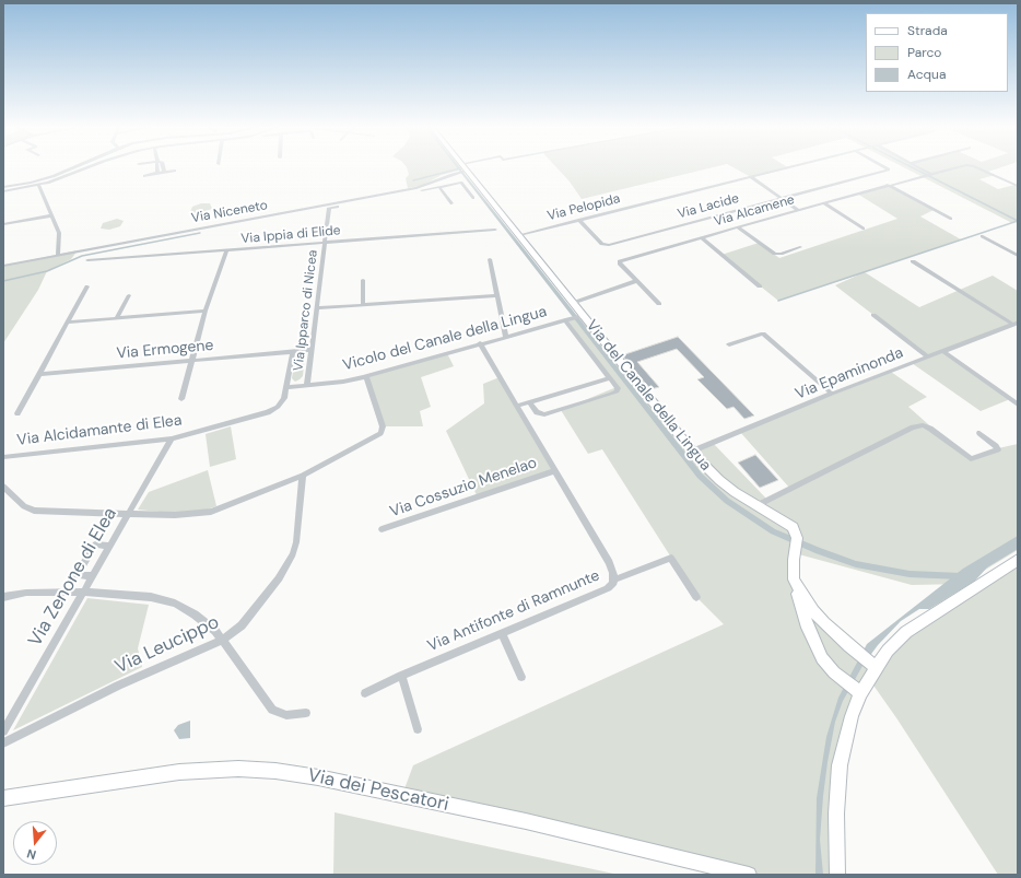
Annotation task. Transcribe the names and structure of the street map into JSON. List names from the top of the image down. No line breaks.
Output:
{"streets":{"street":["Via Lacide","Via Pelopida","Via Alcamene","Via Niceneto","Via Ippia di Elide","Via Ipparco di Nicea","Vicolo del Canale della Lingua","Via Ermogene","Via Epaminonda","Via del Canale della Lingua","Via Alcidamante di Elea","Via Cossuzio Menelao","Via Zenone di Elea","Via Antifonte di Ramnunte","Via Leucippo","Via dei Pescatori"]},"crossings":[["Via Lacide","Via Pelopida"],["Via Pelopida","Via del Canale della Lingua"],["Via Niceneto","Via Ipparco di Nicea"],["Via Niceneto","Via del Canale della Lingua"],["Via Ippia di Elide","Via Ipparco di Nicea"],["Via Ipparco di Nicea","Vicolo del Canale della Lingua"],["Via Ipparco di Nicea","Via Ermogene"],["Vicolo del Canale della Lingua","Via del Canale della Lingua"],["Vicolo del Canale della Lingua","Via Alcidamante di Elea"],["Vicolo del Canale della Lingua","Via Antifonte di Ramnunte"],["Via Epaminonda","Via del Canale della Lingua"],["Via Alcidamante di Elea","Via Zenone di Elea"],["Via Cossuzio Menelao","Via Antifonte di Ramnunte"]],"legend":["Strada","Parco","Acqua"],"north":"bottom"}
